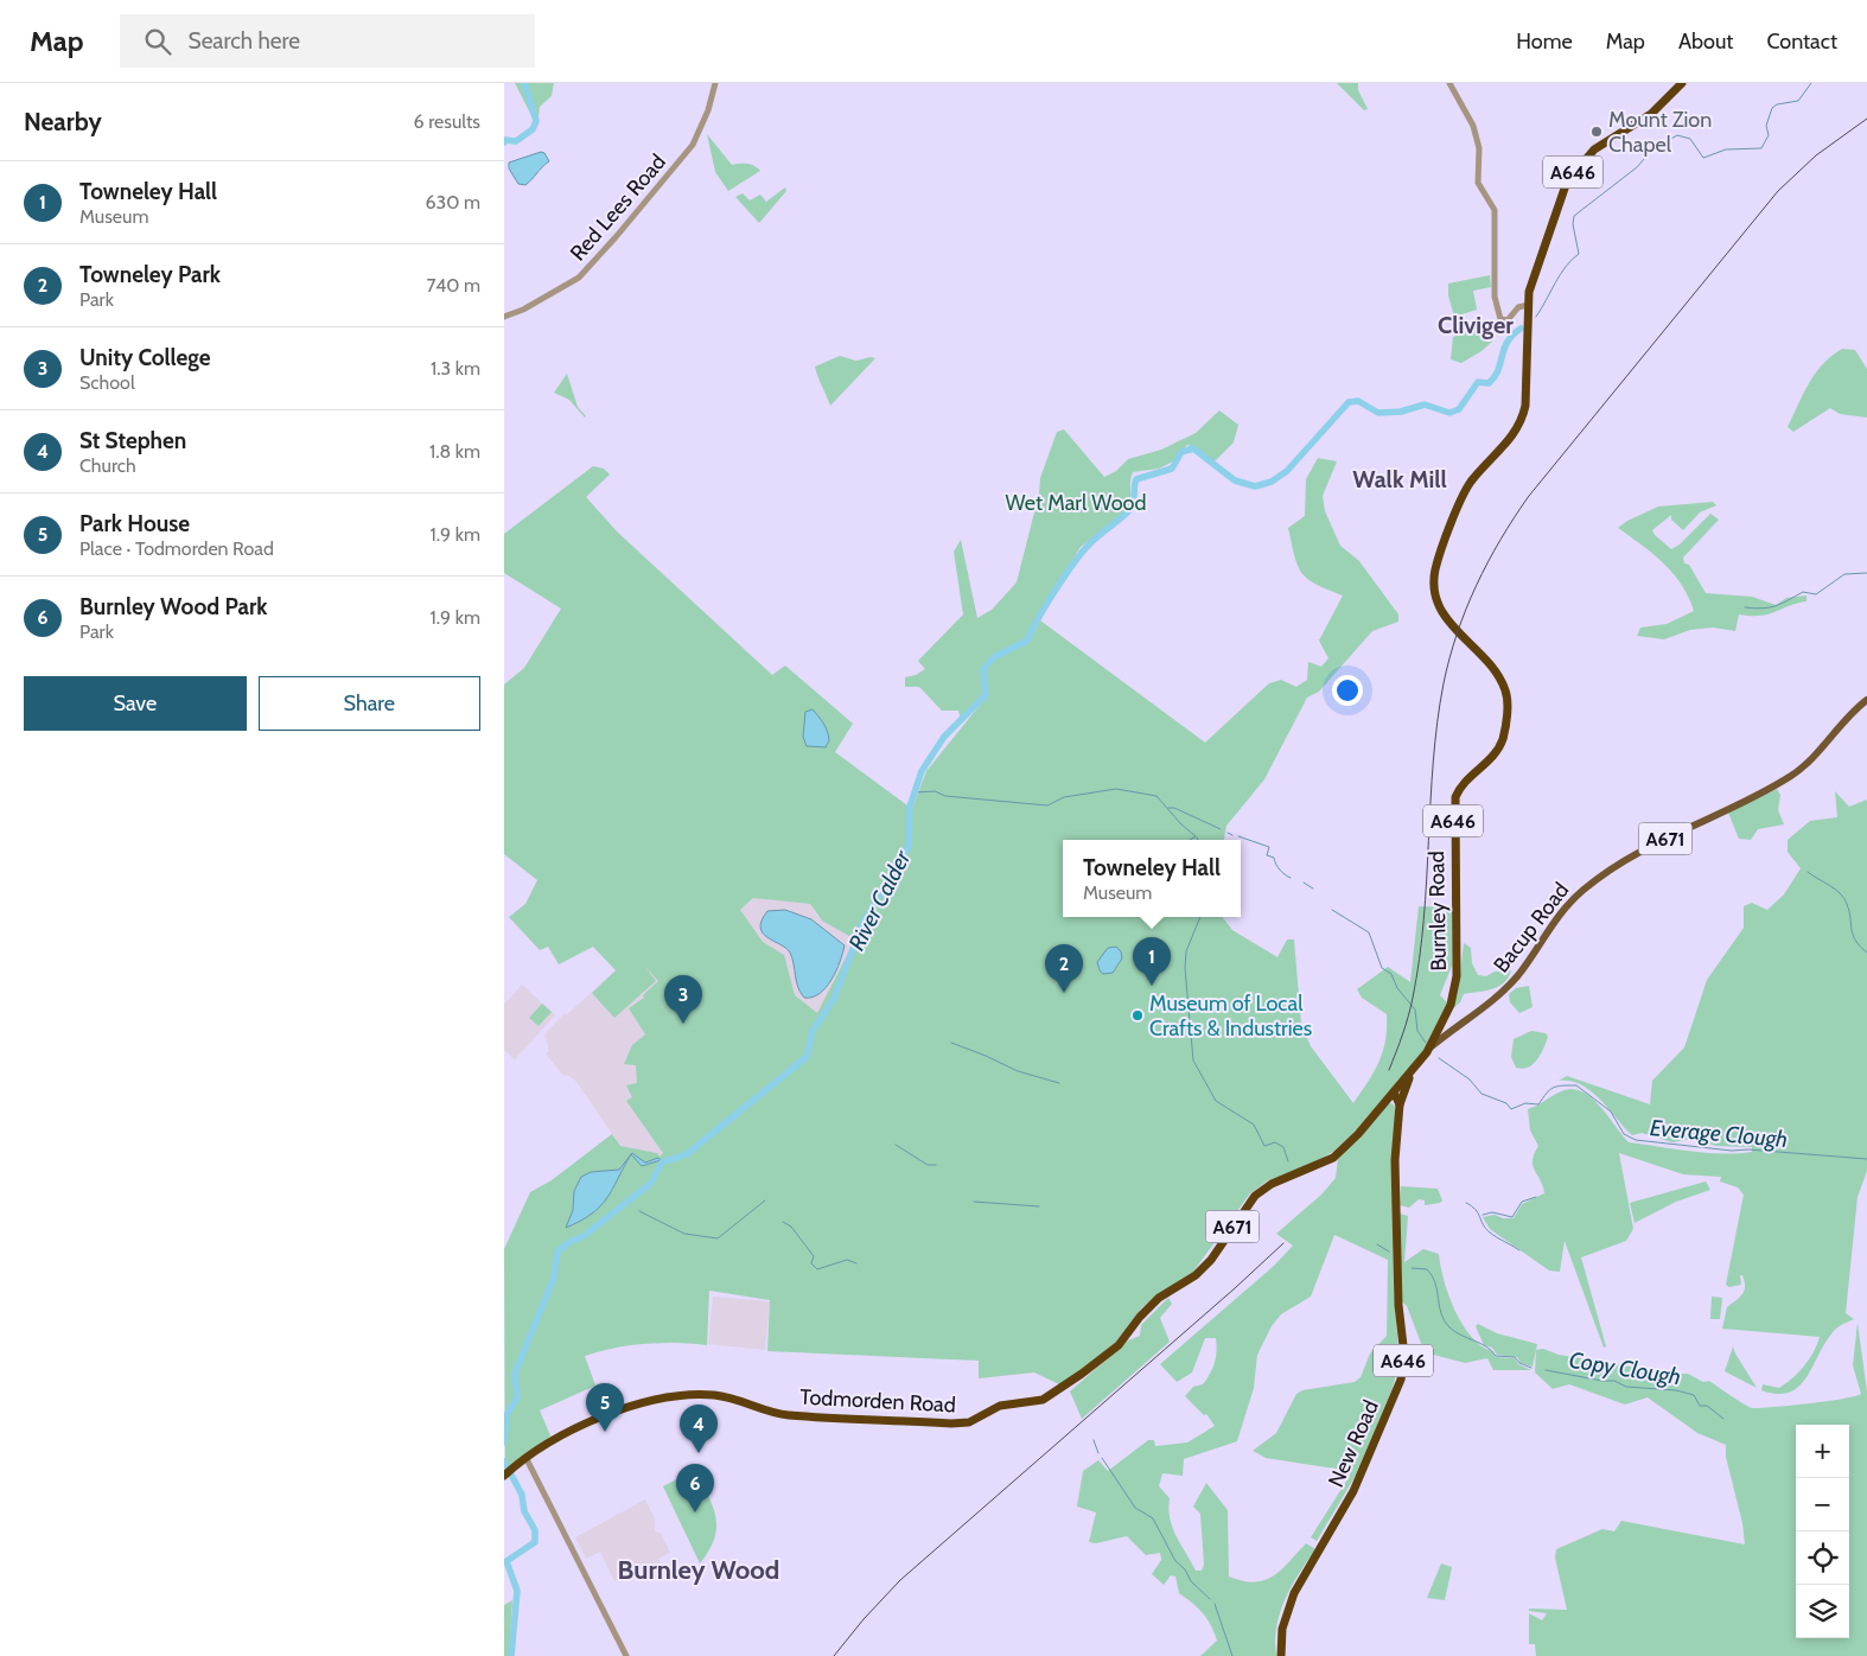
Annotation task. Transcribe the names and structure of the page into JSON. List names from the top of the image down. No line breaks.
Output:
{"streets":{"highway":["A646","A671","Burnley Road","Todmorden Road","New Road"],"main road":["Bacup Road"],"street":["Red Lees Road"]},"crossings":[["Burnley Road","Bacup Road"],["Burnley Road","Todmorden Road"],["Burnley Road","New Road"],["Todmorden Road","New Road"]],"districts":["Cliviger","Walk Mill","Burnley Wood"],"water":["River Calder","Everage Clough","Copy Clough"],"parks":["Wet Marl Wood"],"places":["Mount Zion Chapel","Museum of Local Crafts & Industries"],"page":{"header":"Map","search":"Search here","nav":["Home","Map","About","Contact"],"heading":["Nearby","6 results"],"list":[{"mark":"1","name":"Towneley Hall","note":"Museum","value":"630 m"},{"mark":"2","name":"Towneley Park","note":"Park","value":"740 m"},{"mark":"3","name":"Unity College","note":"School","value":"1.3 km"},{"mark":"4","name":"St Stephen","note":"Church","value":"1.8 km"},{"mark":"5","name":"Park House","note":"Place · Todmorden Road","value":"1.9 km"},{"mark":"6","name":"Burnley Wood Park","note":"Park","value":"1.9 km"}],"buttons":["Save","Share"],"popup":["Towneley Hall","Museum"],"pins":["1","2","3","5","4","6"],"map_buttons":["+","−"]}}
